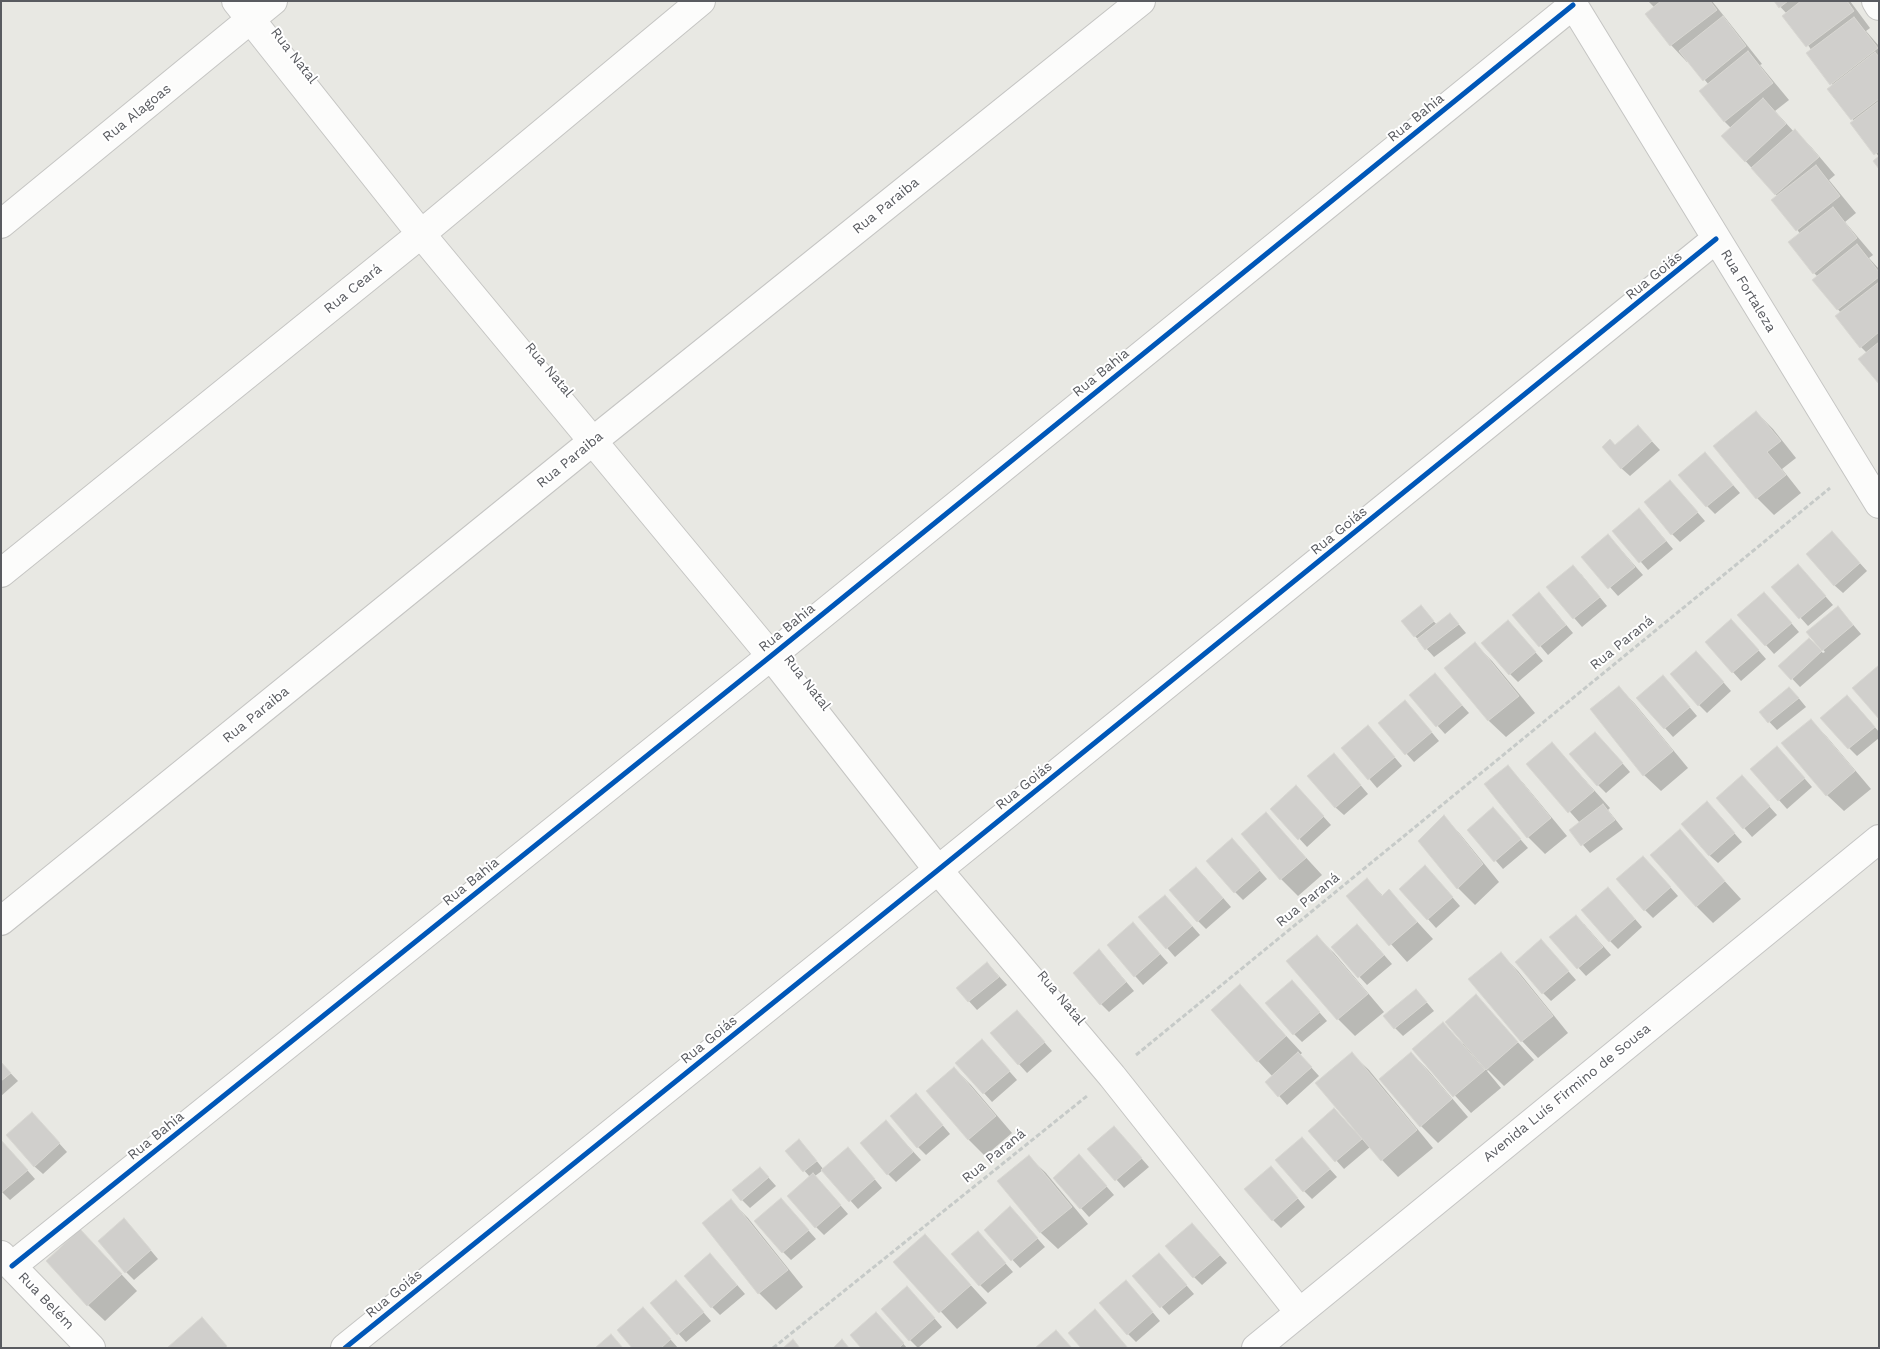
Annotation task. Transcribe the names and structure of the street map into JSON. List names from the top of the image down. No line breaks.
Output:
{"streets":{"street":["Rua Natal","Rua Alagoas","Rua Bahia","Rua Paraiba","Rua Goiás","Rua Ceará","Rua Fortaleza","Avenida Luís Firmino de Sousa","Rua Belém"],"path":["Rua Paraná"]},"crossings":[["Rua Natal","Rua Alagoas"],["Rua Natal","Rua Bahia"],["Rua Natal","Rua Paraiba"],["Rua Natal","Rua Goiás"],["Rua Natal","Rua Ceará"],["Rua Natal","Rua Paraná"],["Rua Natal","Avenida Luís Firmino de Sousa"],["Rua Bahia","Rua Fortaleza"],["Rua Bahia","Rua Belém"],["Rua Goiás","Rua Fortaleza"],["Rua Fortaleza","Rua Paraná"]]}
